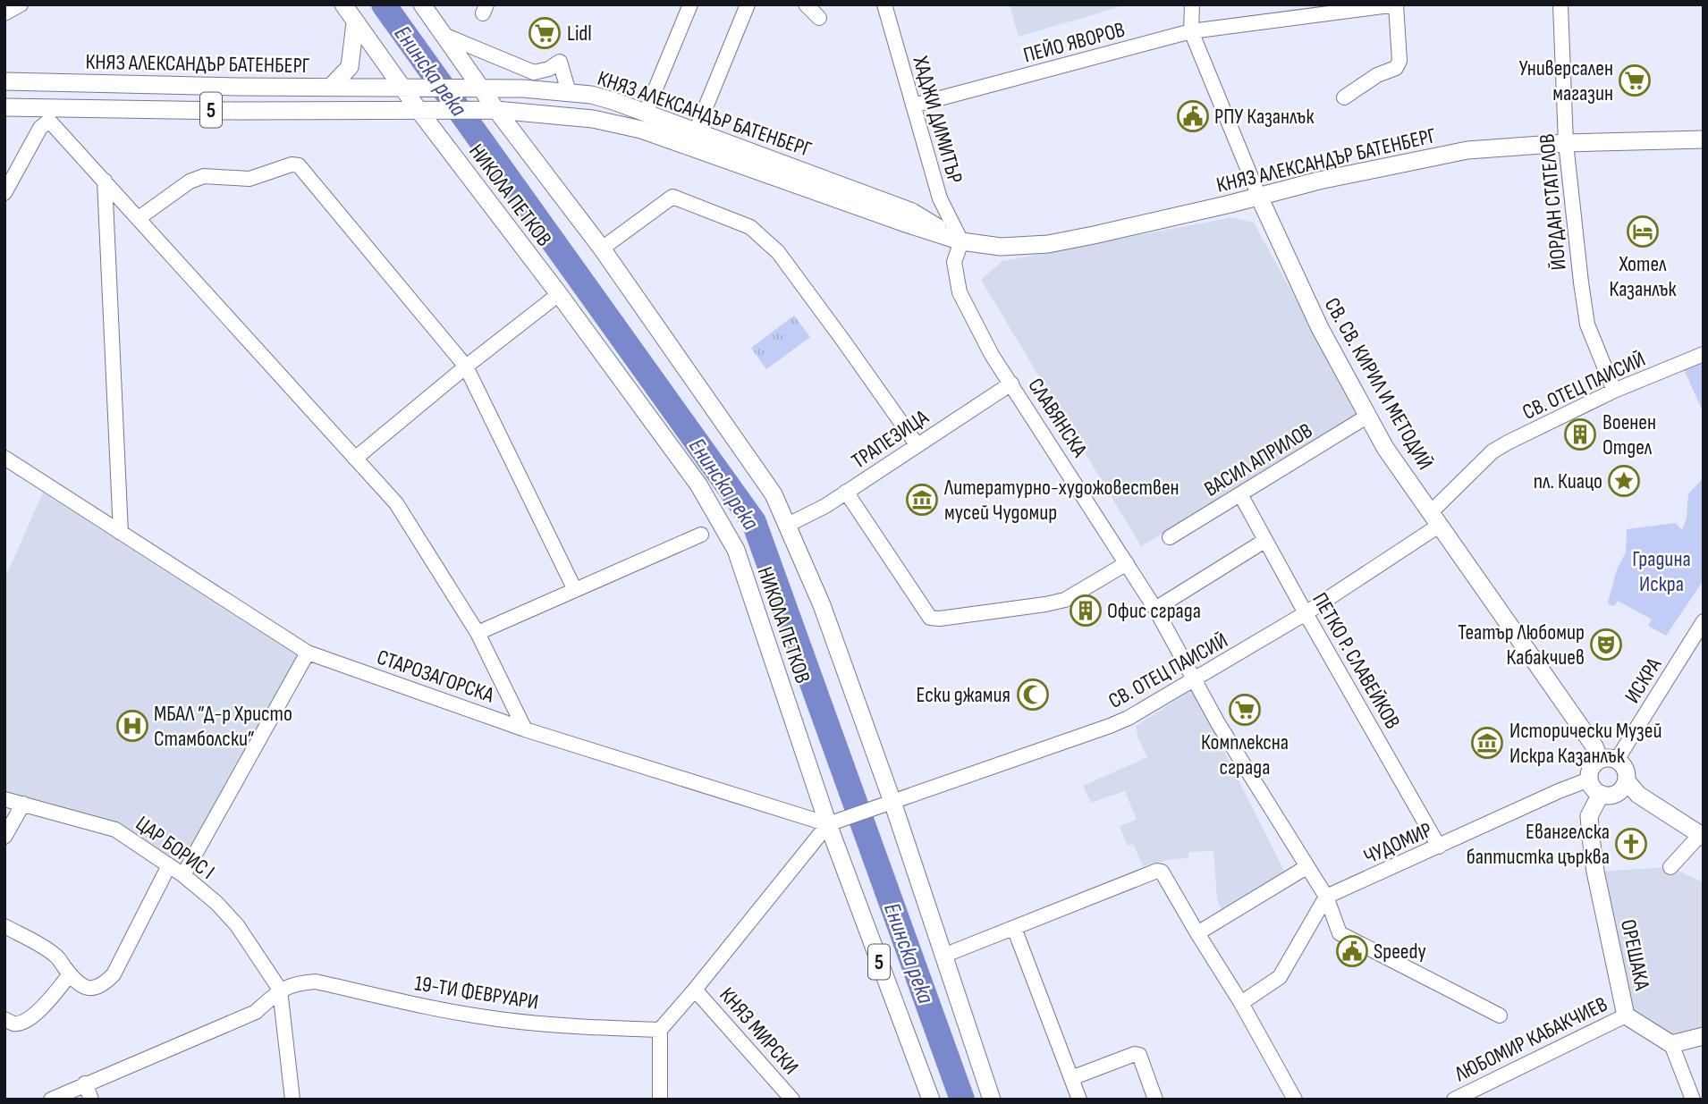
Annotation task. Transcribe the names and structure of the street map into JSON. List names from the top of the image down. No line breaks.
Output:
{"streets":{"main road":["КНЯЗ АЛЕКСАНДЪР БАТЕНБЕРГ","5","НИКОЛА ПЕТКОВ","СВ. СВ. КИРИЛ И МЕТОДИЙ","ОРЕШАКА"],"street":["ПЕЙО ЯВОРОВ","ХАДЖИ ДИМИТЪР","ЙОРДАН СТАТЕЛОВ","СВ. ОТЕЦ ПАИСИЙ","СЛАВЯНСКА","ТРАПЕЗИЦА","ВАСИЛ АПРИЛОВ","ПЕТКО Р. СЛАВЕЙКОВ","СТАРОЗАГОРСКА","ИСКРА","ЧУДОМИР","ЦАР БОРИС I","19-ТИ ФЕВРУАРИ","КНЯЗ МИРСКИ","ЛЮБОМИР КАБАКЧИЕВ"]},"crossings":[["ПЕЙО ЯВОРОВ","ХАДЖИ ДИМИТЪР"],["ПЕЙО ЯВОРОВ","СВ. СВ. КИРИЛ И МЕТОДИЙ"],["КНЯЗ АЛЕКСАНДЪР БАТЕНБЕРГ","ХАДЖИ ДИМИТЪР"],["КНЯЗ АЛЕКСАНДЪР БАТЕНБЕРГ","НИКОЛА ПЕТКОВ"],["КНЯЗ АЛЕКСАНДЪР БАТЕНБЕРГ","ЙОРДАН СТАТЕЛОВ"],["КНЯЗ АЛЕКСАНДЪР БАТЕНБЕРГ","СВ. СВ. КИРИЛ И МЕТОДИЙ"],["КНЯЗ АЛЕКСАНДЪР БАТЕНБЕРГ","СЛАВЯНСКА"],["ХАДЖИ ДИМИТЪР","СЛАВЯНСКА"],["НИКОЛА ПЕТКОВ","СВ. ОТЕЦ ПАИСИЙ"],["НИКОЛА ПЕТКОВ","ТРАПЕЗИЦА"],["НИКОЛА ПЕТКОВ","СТАРОЗАГОРСКА"],["ЙОРДАН СТАТЕЛОВ","СВ. ОТЕЦ ПАИСИЙ"],["СВ. СВ. КИРИЛ И МЕТОДИЙ","СВ. ОТЕЦ ПАИСИЙ"],["СВ. СВ. КИРИЛ И МЕТОДИЙ","ВАСИЛ АПРИЛОВ"],["СВ. СВ. КИРИЛ И МЕТОДИЙ","ИСКРА"],["СВ. СВ. КИРИЛ И МЕТОДИЙ","ЧУДОМИР"],["СВ. СВ. КИРИЛ И МЕТОДИЙ","ОРЕШАКА"],["СВ. ОТЕЦ ПАИСИЙ","СЛАВЯНСКА"],["СВ. ОТЕЦ ПАИСИЙ","ПЕТКО Р. СЛАВЕЙКОВ"],["СЛАВЯНСКА","ТРАПЕЗИЦА"],["СЛАВЯНСКА","ЧУДОМИР"],["ВАСИЛ АПРИЛОВ","ПЕТКО Р. СЛАВЕЙКОВ"],["ПЕТКО Р. СЛАВЕЙКОВ","ЧУДОМИР"],["ИСКРА","ЧУДОМИР"],["ИСКРА","ОРЕШАКА"],["ЧУДОМИР","ОРЕШАКА"],["ЦАР БОРИС I","19-ТИ ФЕВРУАРИ"],["ОРЕШАКА","ЛЮБОМИР КАБАКЧИЕВ"]],"water":["Енинска река"],"parks":["Градина Искра"],"places":{"supermarket":["Lidl","Универсален магазин","Комплексна сграда"],"public building":["РПУ Казанлък","Speedy"],"hotel":["Хотел Казанлък"],"building":["Военен Отдел","Офис сграда"],"place":["пл. Киацо"],"museum":["Литературно-художовествен мусей Чудомир","Исторически Музей Искра Казанлък"],"theatre":["Театър Любомир Кабакчиев"],"mosque":["Ески джамия"],"hospital":["МБАЛ ”Д-р Христо Стамболски”"],"church":["Евангелска баптистка църква"]}}
